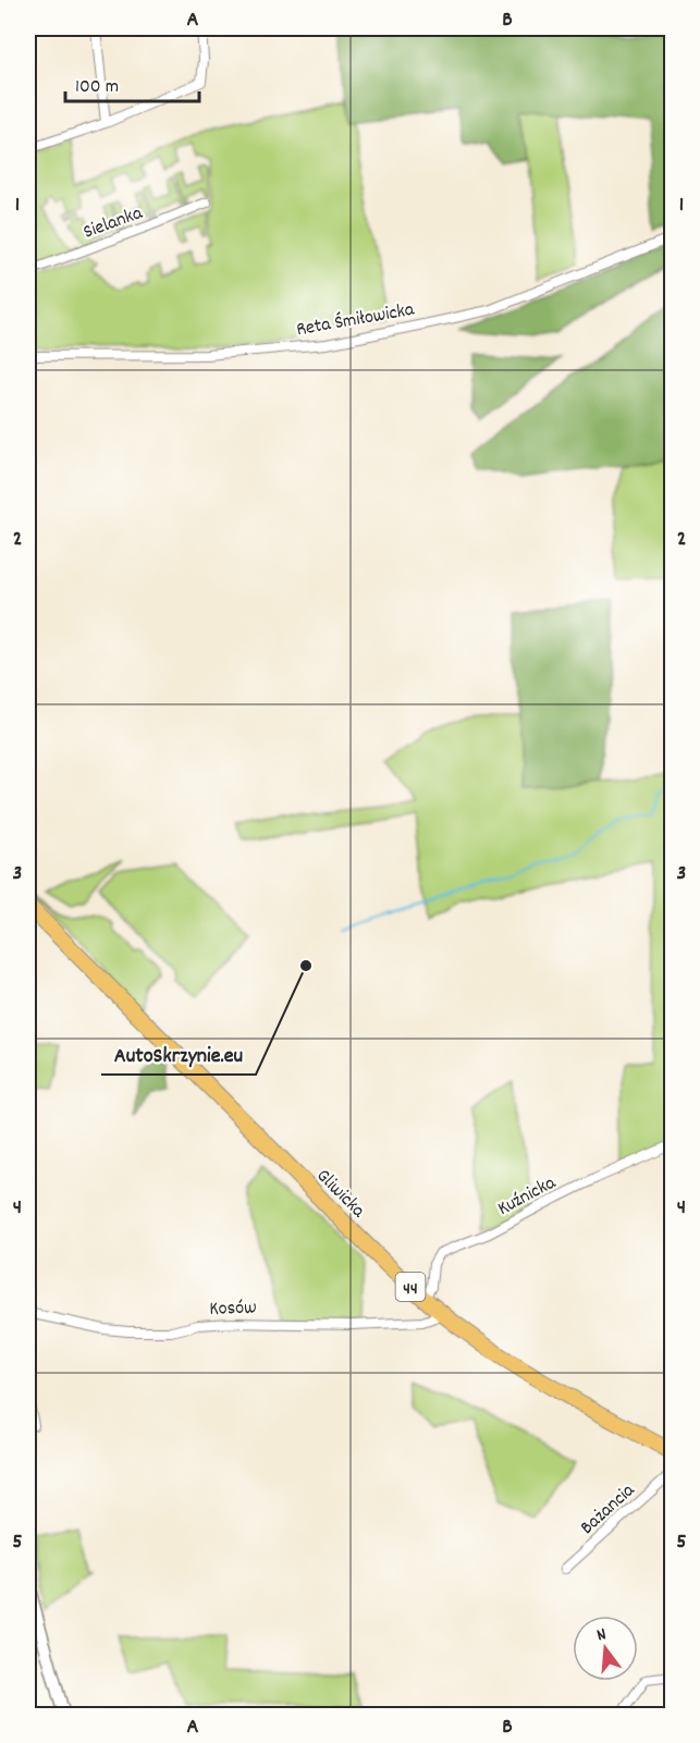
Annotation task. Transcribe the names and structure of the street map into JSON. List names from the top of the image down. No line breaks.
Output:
{"streets":{"main road":["Gliwicka","44"],"street":["Sielanka","Reta Śmiłowicka","Kuźnicka","Kosów","Bażancia"]},"crossings":[["Gliwicka","Kuźnicka"],["Gliwicka","Kosów"]],"places":["AutoSkrzynie.eu"],"scale_bar":"100 m","north":"top","grid":{"columns":["A","B"],"rows":["1","2","3","4","5"]}}
